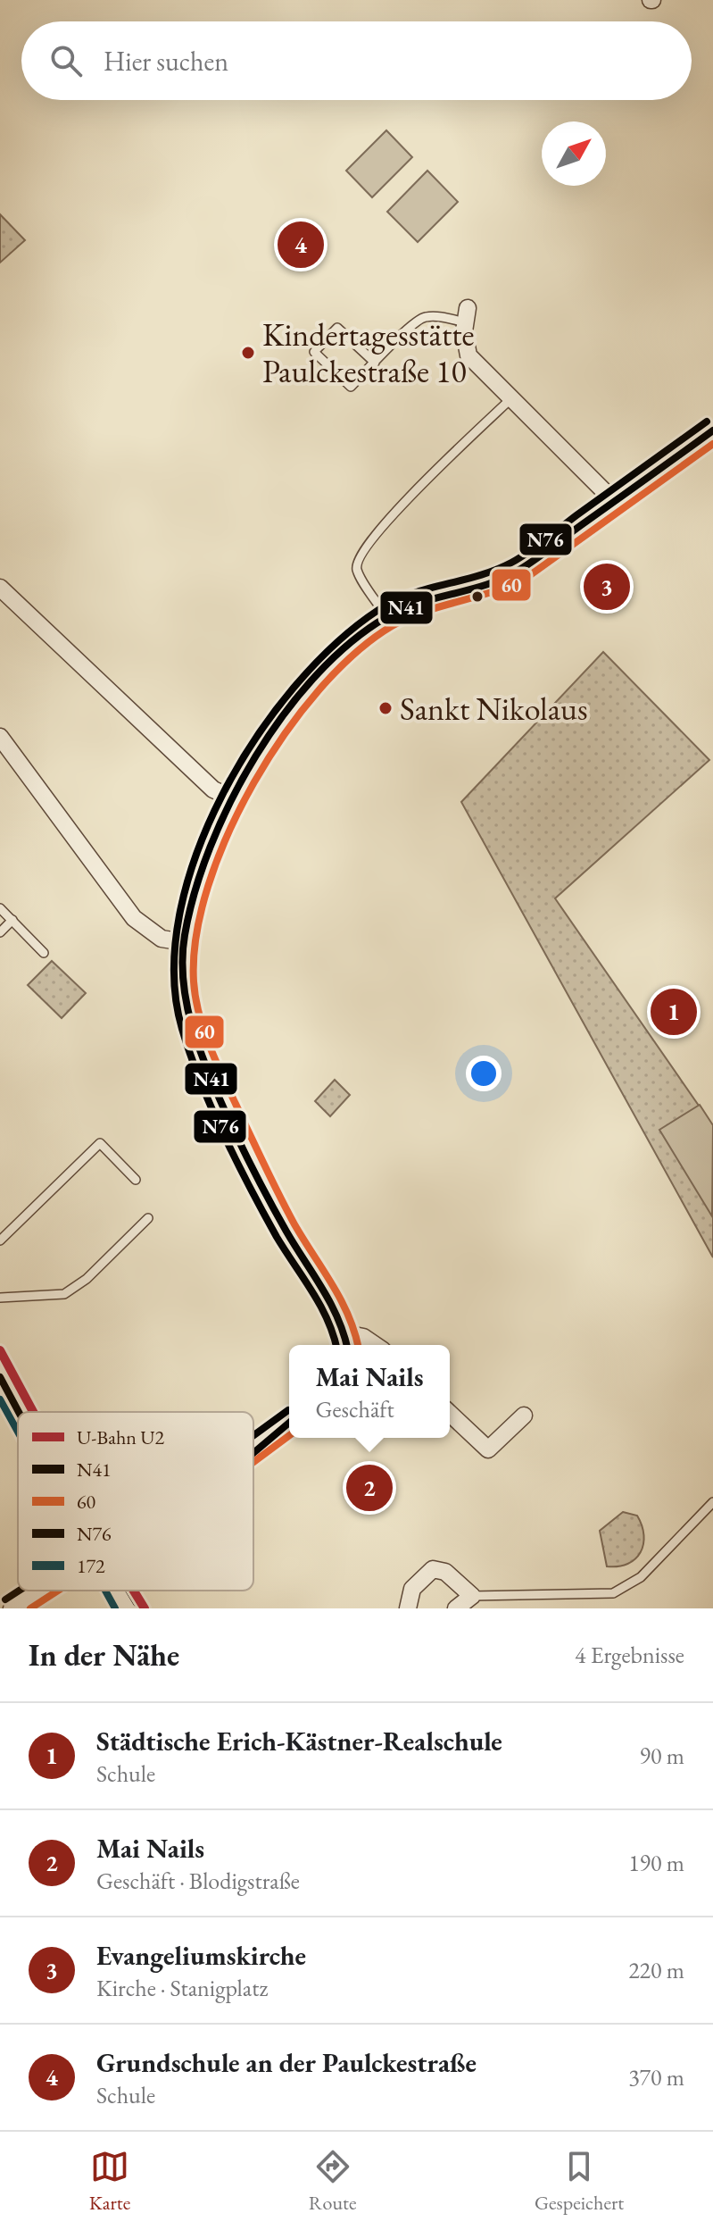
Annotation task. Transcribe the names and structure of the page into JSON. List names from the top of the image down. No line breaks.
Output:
{"places":["Kindertagesstätte Paulckestraße 10","Sankt Nikolaus"],"lines":["transit line N76","transit line N41","transit line 60","metro line U2","transit line 172"],"legend":["U-Bahn U2","N41","60","N76","172"],"north":"top right","page":{"search":"Hier suchen","pins":["4","3","1","2"],"popup":["Mai Nails","Geschäft"],"heading":["In der Nähe","4 Ergebnisse"],"list":[{"mark":"1","name":"Städtische Erich-Kästner-Realschule","note":"Schule","value":"90 m"},{"mark":"2","name":"Mai Nails","note":"Geschäft · Blodigstraße","value":"190 m"},{"mark":"3","name":"Evangeliumskirche","note":"Kirche · Stanigplatz","value":"220 m"},{"mark":"4","name":"Grundschule an der Paulckestraße","note":"Schule","value":"370 m"}],"nav":["Karte","Route","Gespeichert"]}}
